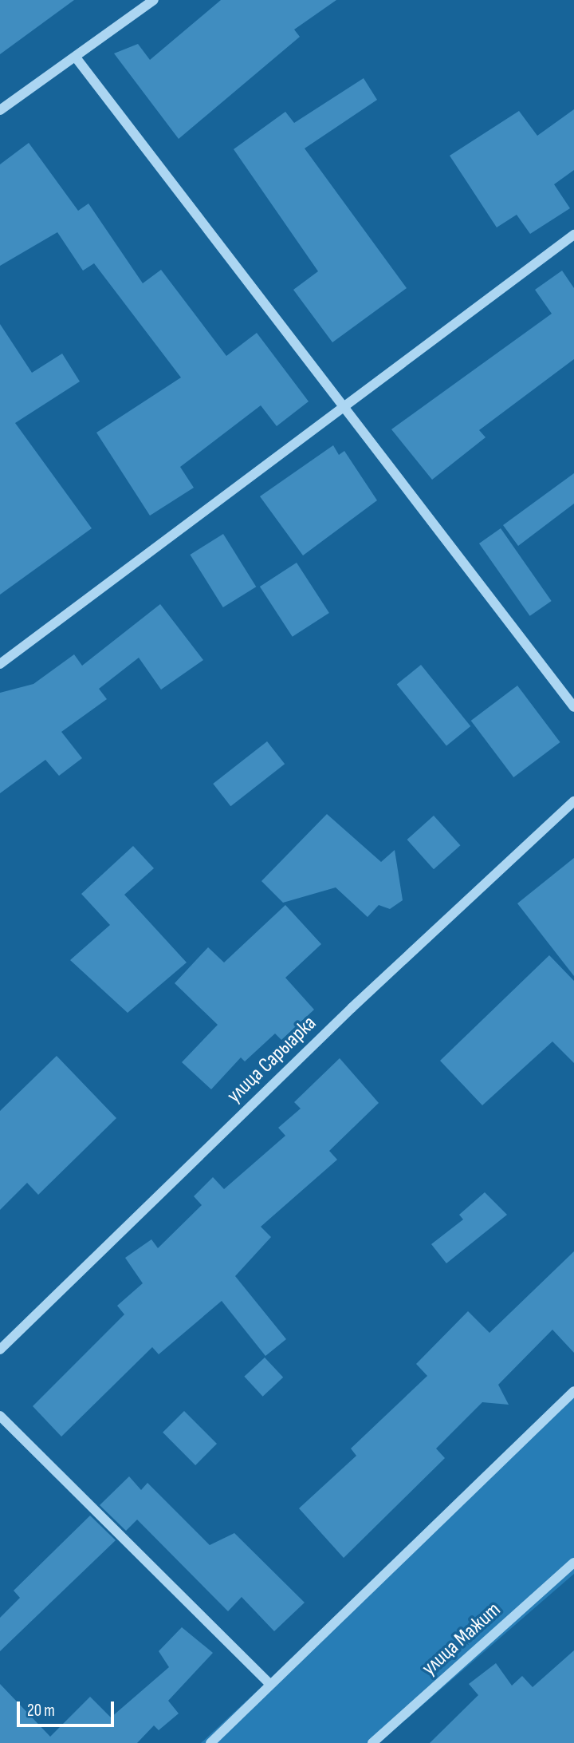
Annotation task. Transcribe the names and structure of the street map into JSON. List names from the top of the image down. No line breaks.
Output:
{"streets":{"street":["улица Сарыарка","улица Мажит"]},"scale_bar":"20 m"}
